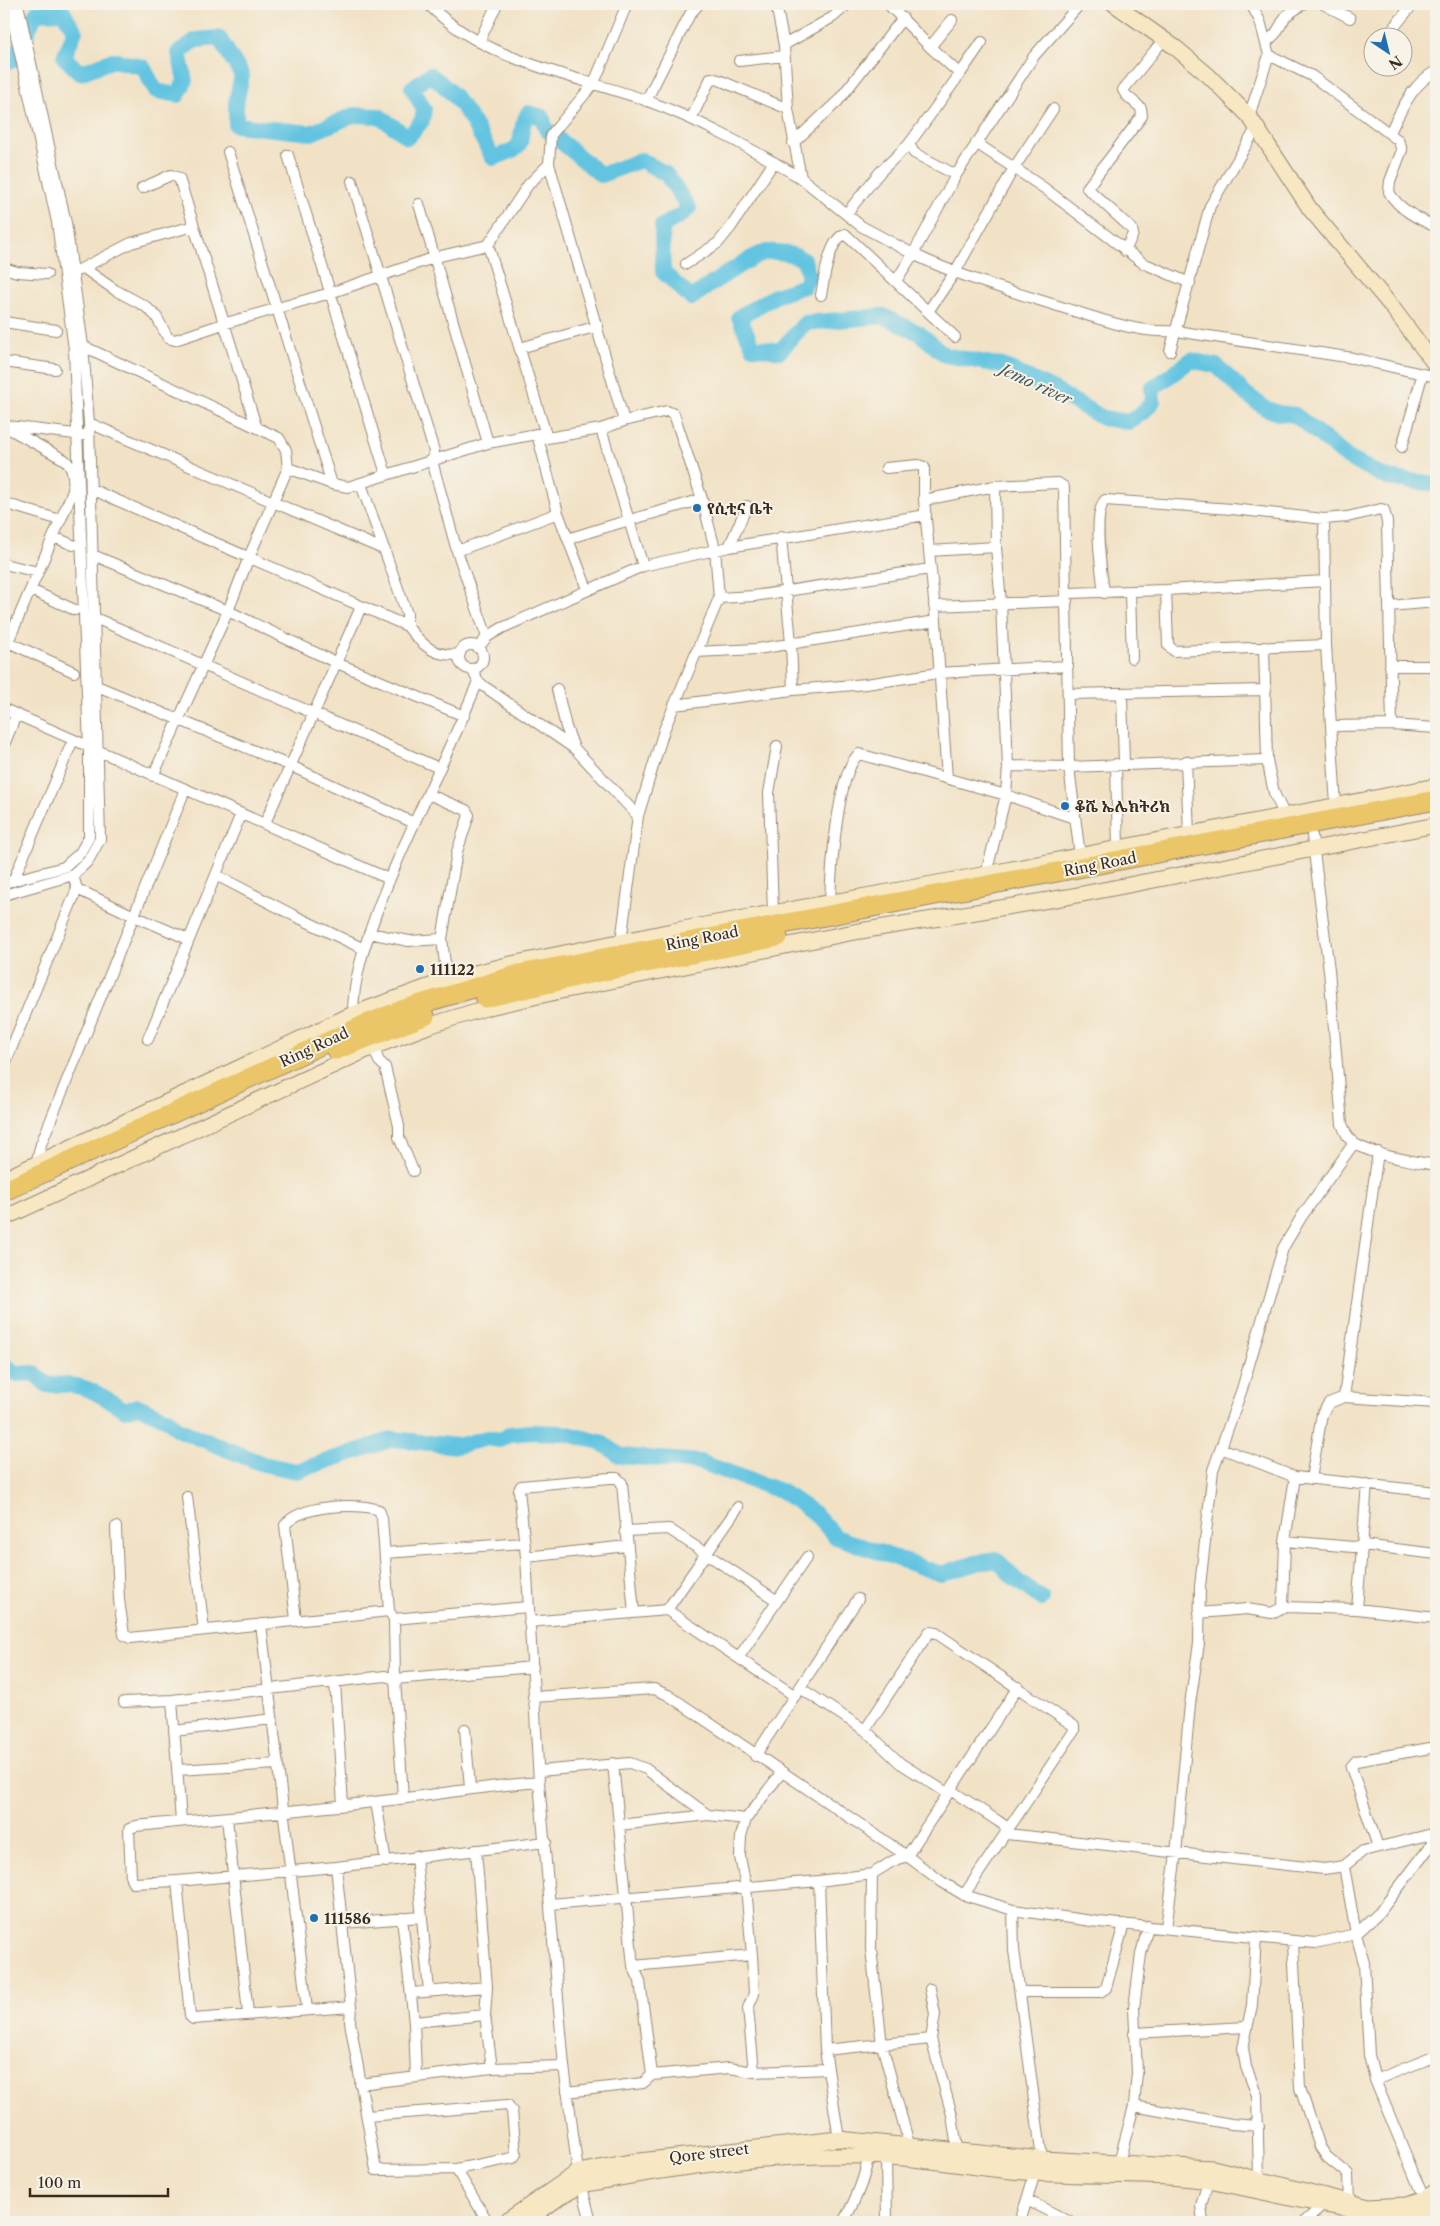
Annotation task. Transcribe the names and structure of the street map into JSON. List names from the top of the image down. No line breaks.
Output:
{"streets":{"highway":["Ring Road"],"street":["Qore street"]},"water":["Jemo river"],"places":["የሲቲና ቤት","ቆሼ ኤሌክትሪክ","111122","111586"],"scale_bar":"100 m","north":"bottom right"}
